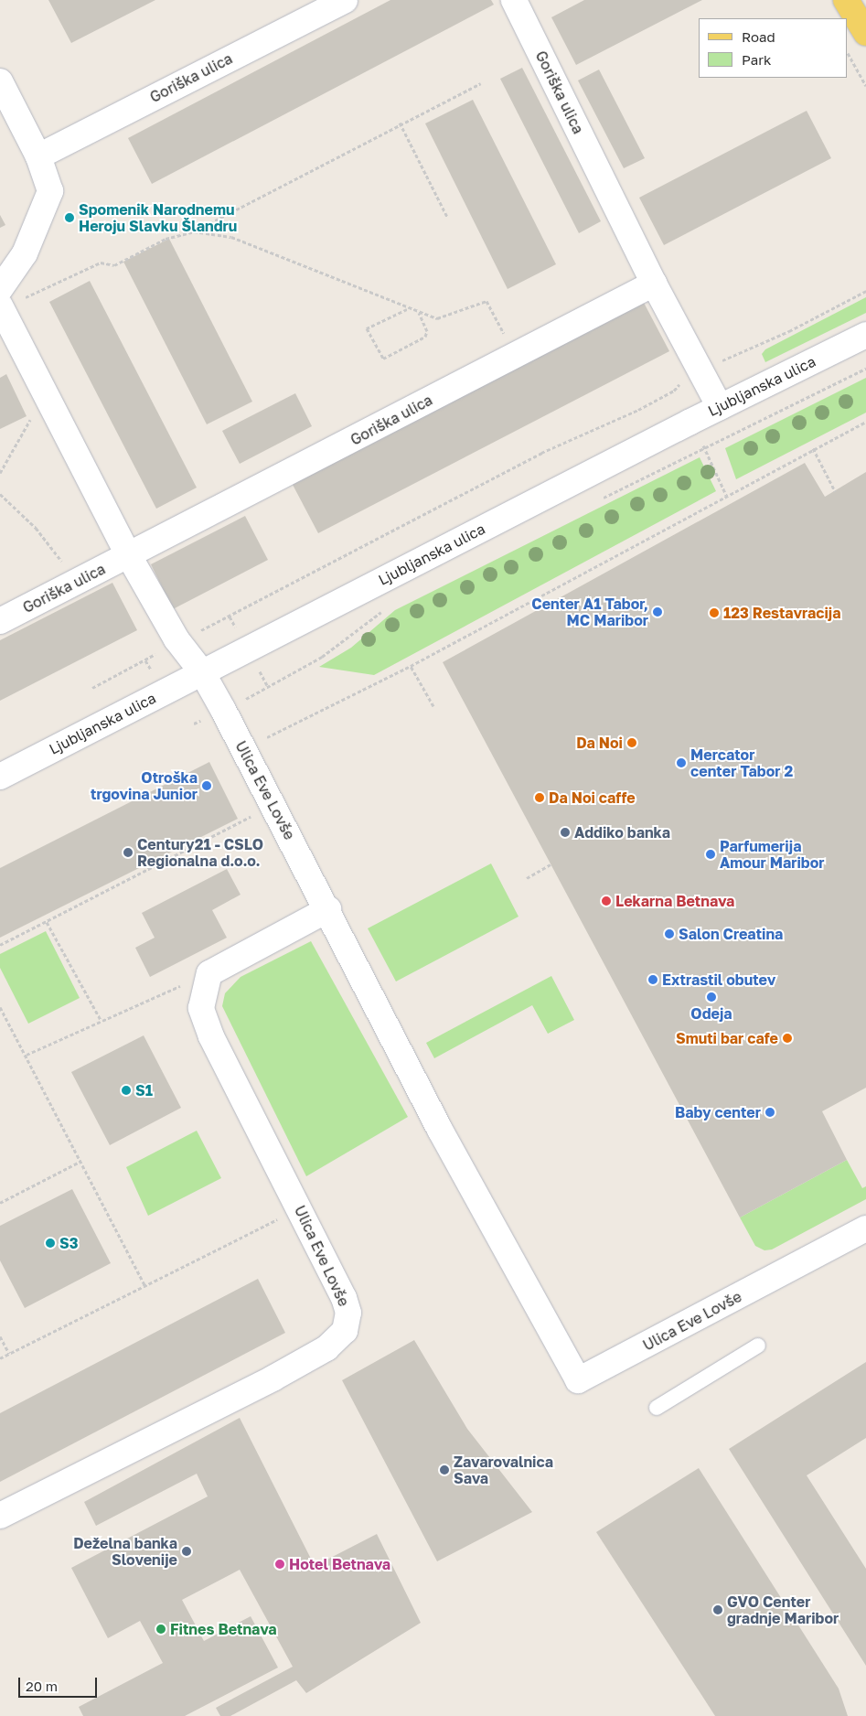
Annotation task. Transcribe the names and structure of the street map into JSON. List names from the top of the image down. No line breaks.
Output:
{"streets":{"street":["Goriška ulica","Ljubljanska ulica","Ulica Eve Lovše"]},"crossings":[["Goriška ulica","Ljubljanska ulica"],["Ljubljanska ulica","Ulica Eve Lovše"]],"places":["Spomenik Narodnemu Heroju Slavku Šlandru","Center A1 Tabor, MC Maribor","123 Restavracija","Da Noi","Mercator center Tabor 2","Otroška trgovina Junior","Da Noi caffe","Addiko banka","Century21 - CSLO Regionalna d.o.o.","Parfumerija Amour Maribor","Lekarna Betnava","Salon Creatina","Extrastil obutev","Odeja","Smuti bar cafe","S1","Baby center","S3","Zavarovalnica Sava","Deželna banka Slovenije","Hotel Betnava","GVO Center gradnje Maribor","Fitnes Betnava"],"legend":["Road","Park"],"scale_bar":"20 m"}
